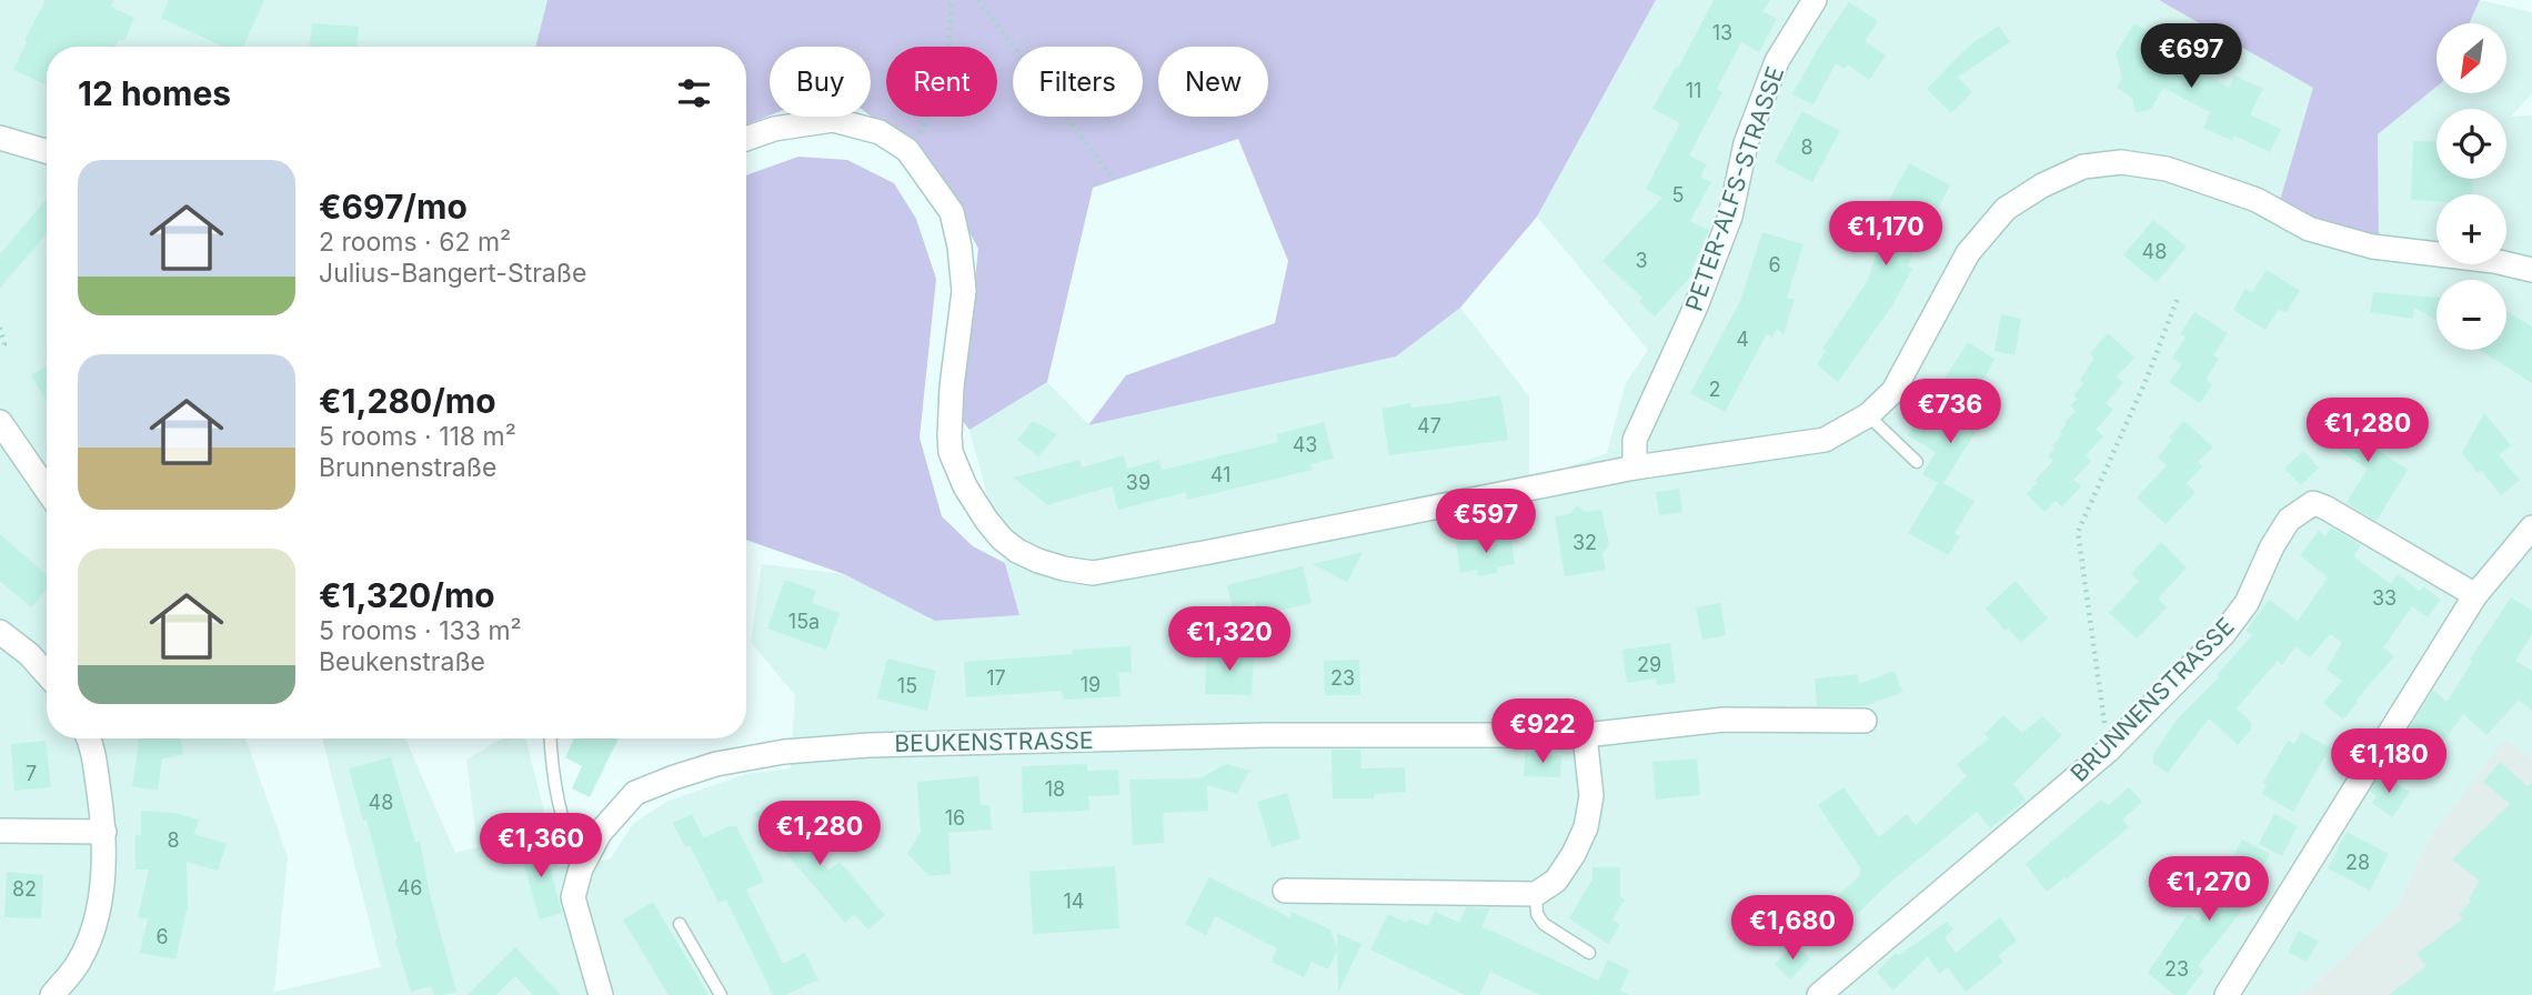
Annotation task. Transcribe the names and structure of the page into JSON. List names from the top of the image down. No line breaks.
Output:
{"streets":{"street":["PETER-ALFS-STRASSE","BRUNNENSTRASSE","BEUKENSTRASSE"]},"house_numbers":["13","11","8","5","48","3","6","4","2","47","43","41","39","32","33","15a","29","17","23","19","15","7","18","48","16","8","28","46","82","14","6","23"],"north":"bottom left","page":{"map_buttons":["+","−"],"price":["€697","€1,170","€736","€1,280","€597","€1,320","€922","€1,180","€1,280","€1,360","€1,270","€1,680"],"chip":["Buy","Rent","Filters","New"],"heading":"12 homes","list":[{"name":"€697/mo","note":"2 rooms · 62 m² · Julius-Bangert-Straße"},{"name":"€1,280/mo","note":"5 rooms · 118 m² · Brunnenstraße"},{"name":"€1,320/mo","note":"5 rooms · 133 m² · Beukenstraße"}]}}
